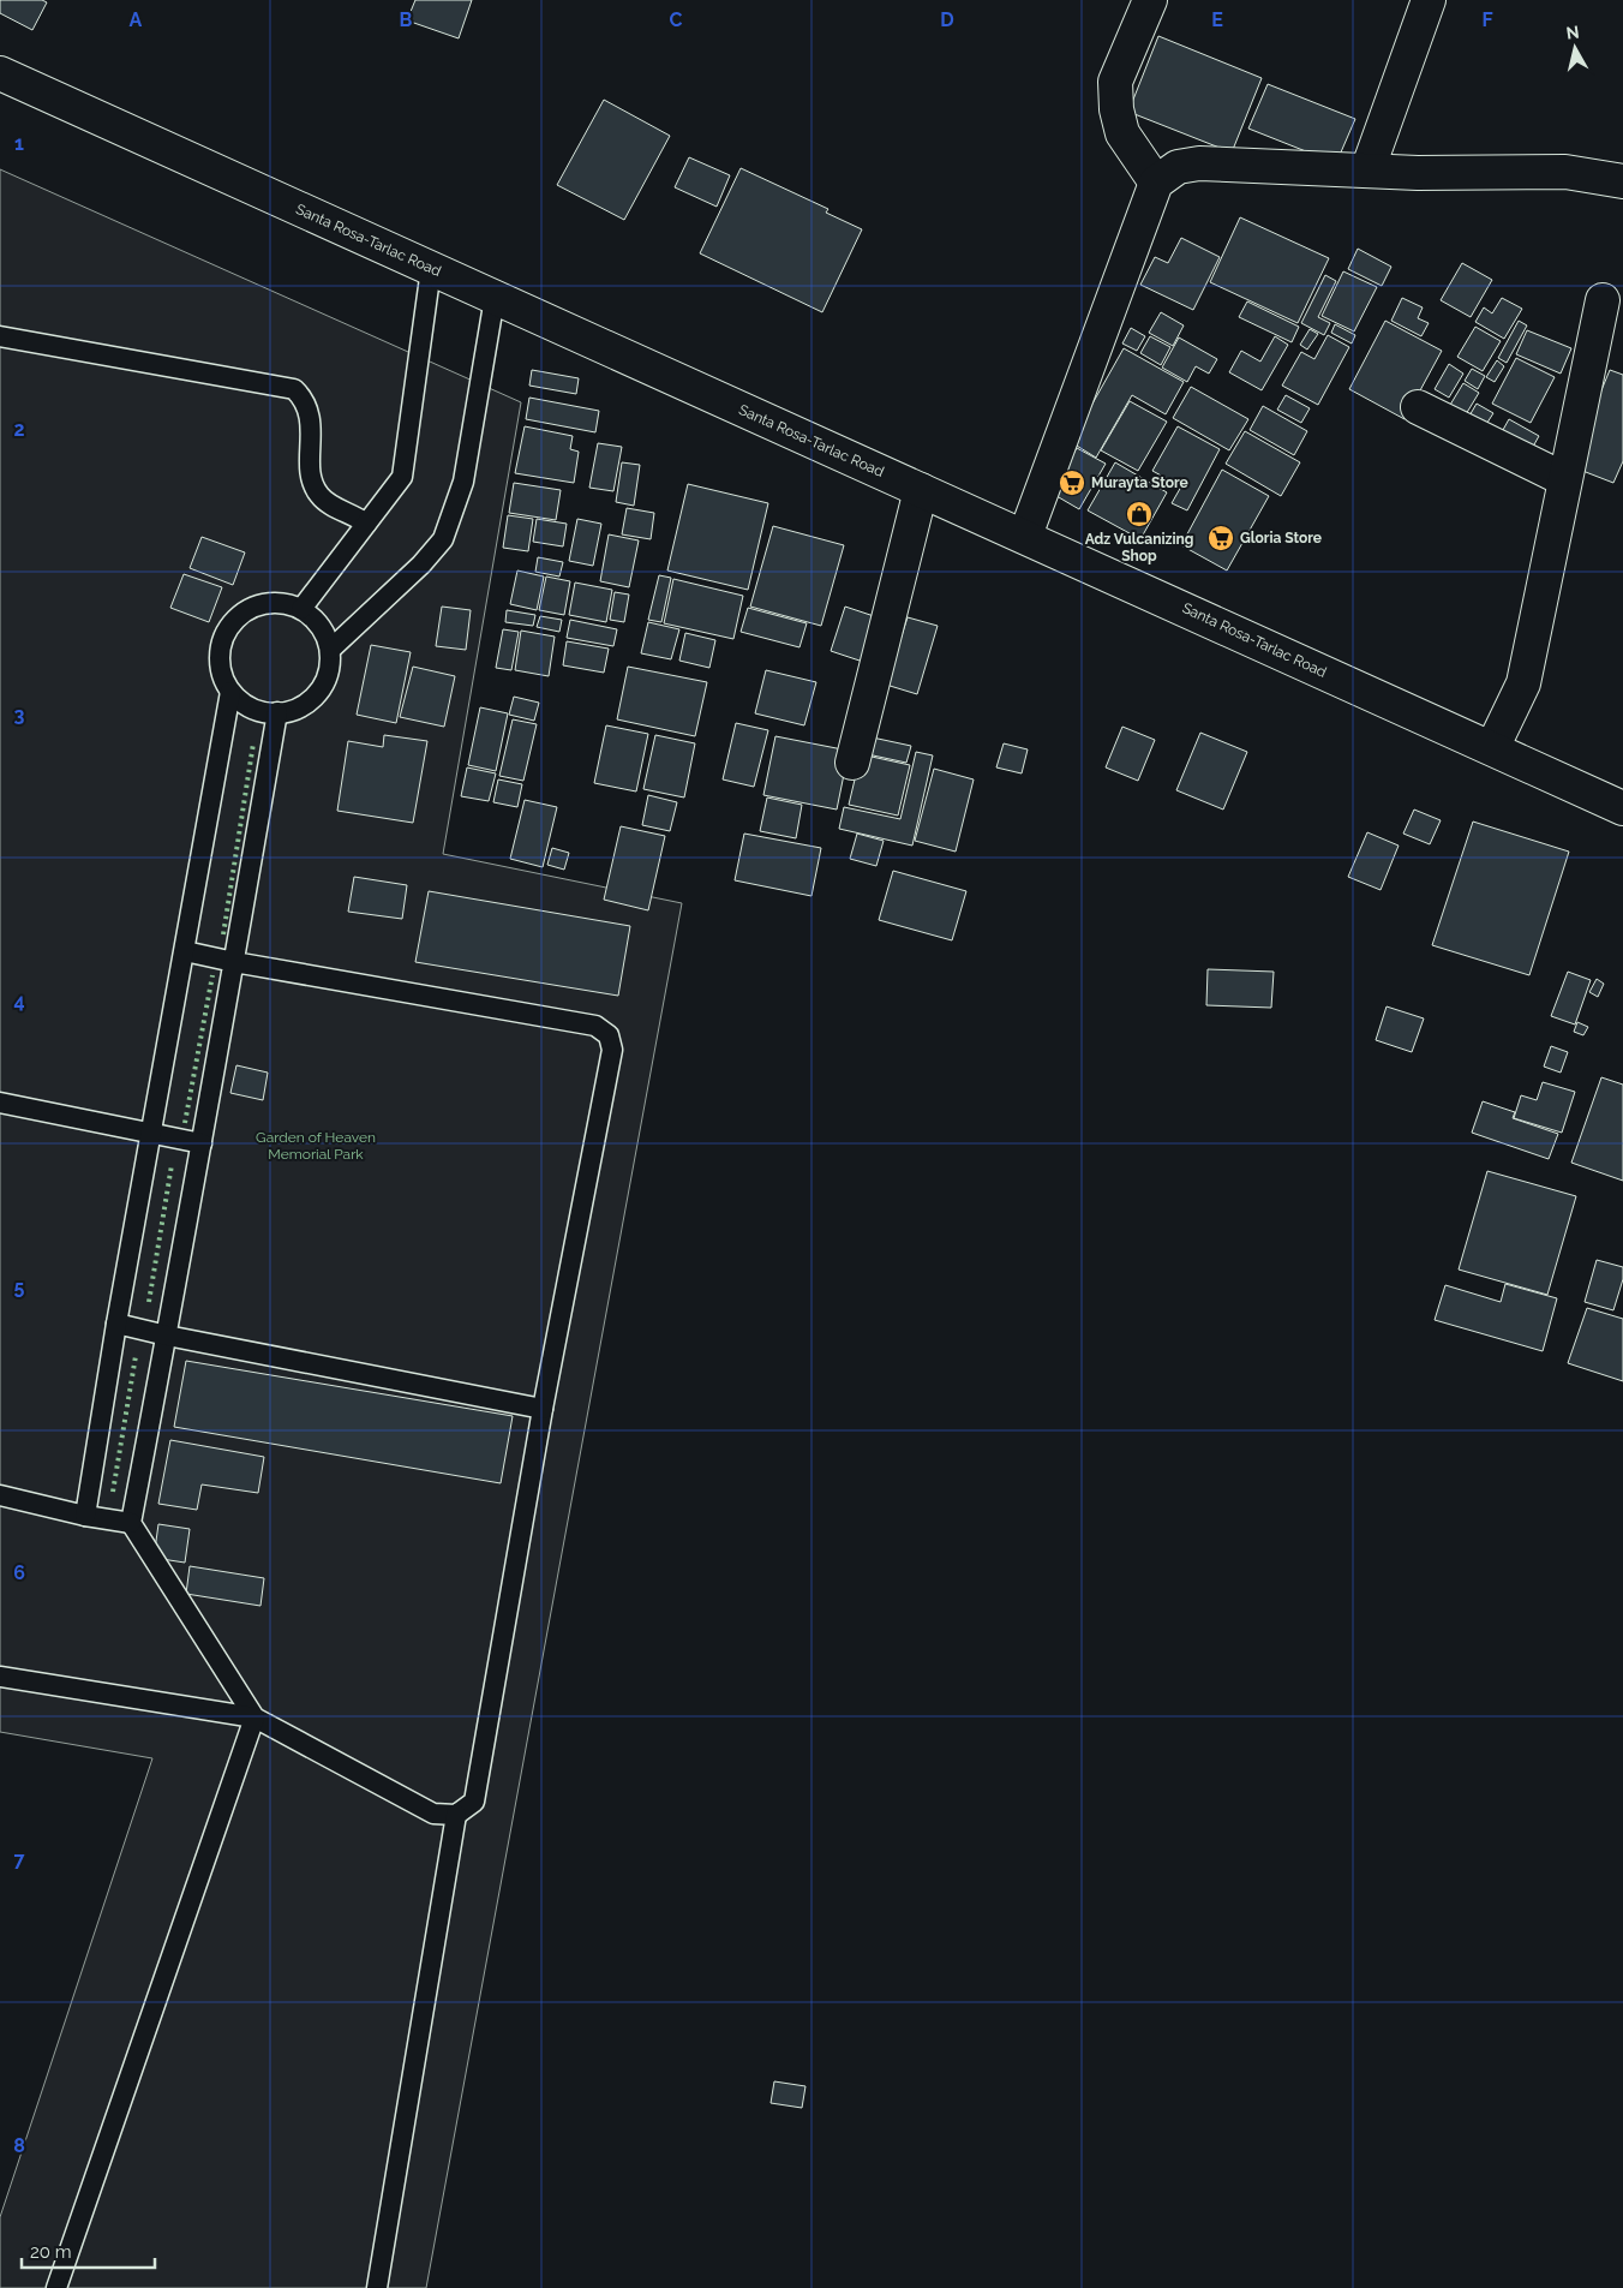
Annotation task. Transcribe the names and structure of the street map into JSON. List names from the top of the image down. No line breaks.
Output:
{"streets":{"main road":["Santa Rosa-Tarlac Road"]},"parks":["Garden of Heaven Memorial Park"],"places":{"supermarket":["Murayta Store","Gloria Store"],"shop":["Adz Vulcanizing Shop"]},"scale_bar":"20 m","north":"top","grid":{"columns":["A","B","C","D","E","F"],"rows":["1","2","3","4","5","6","7","8"]}}
